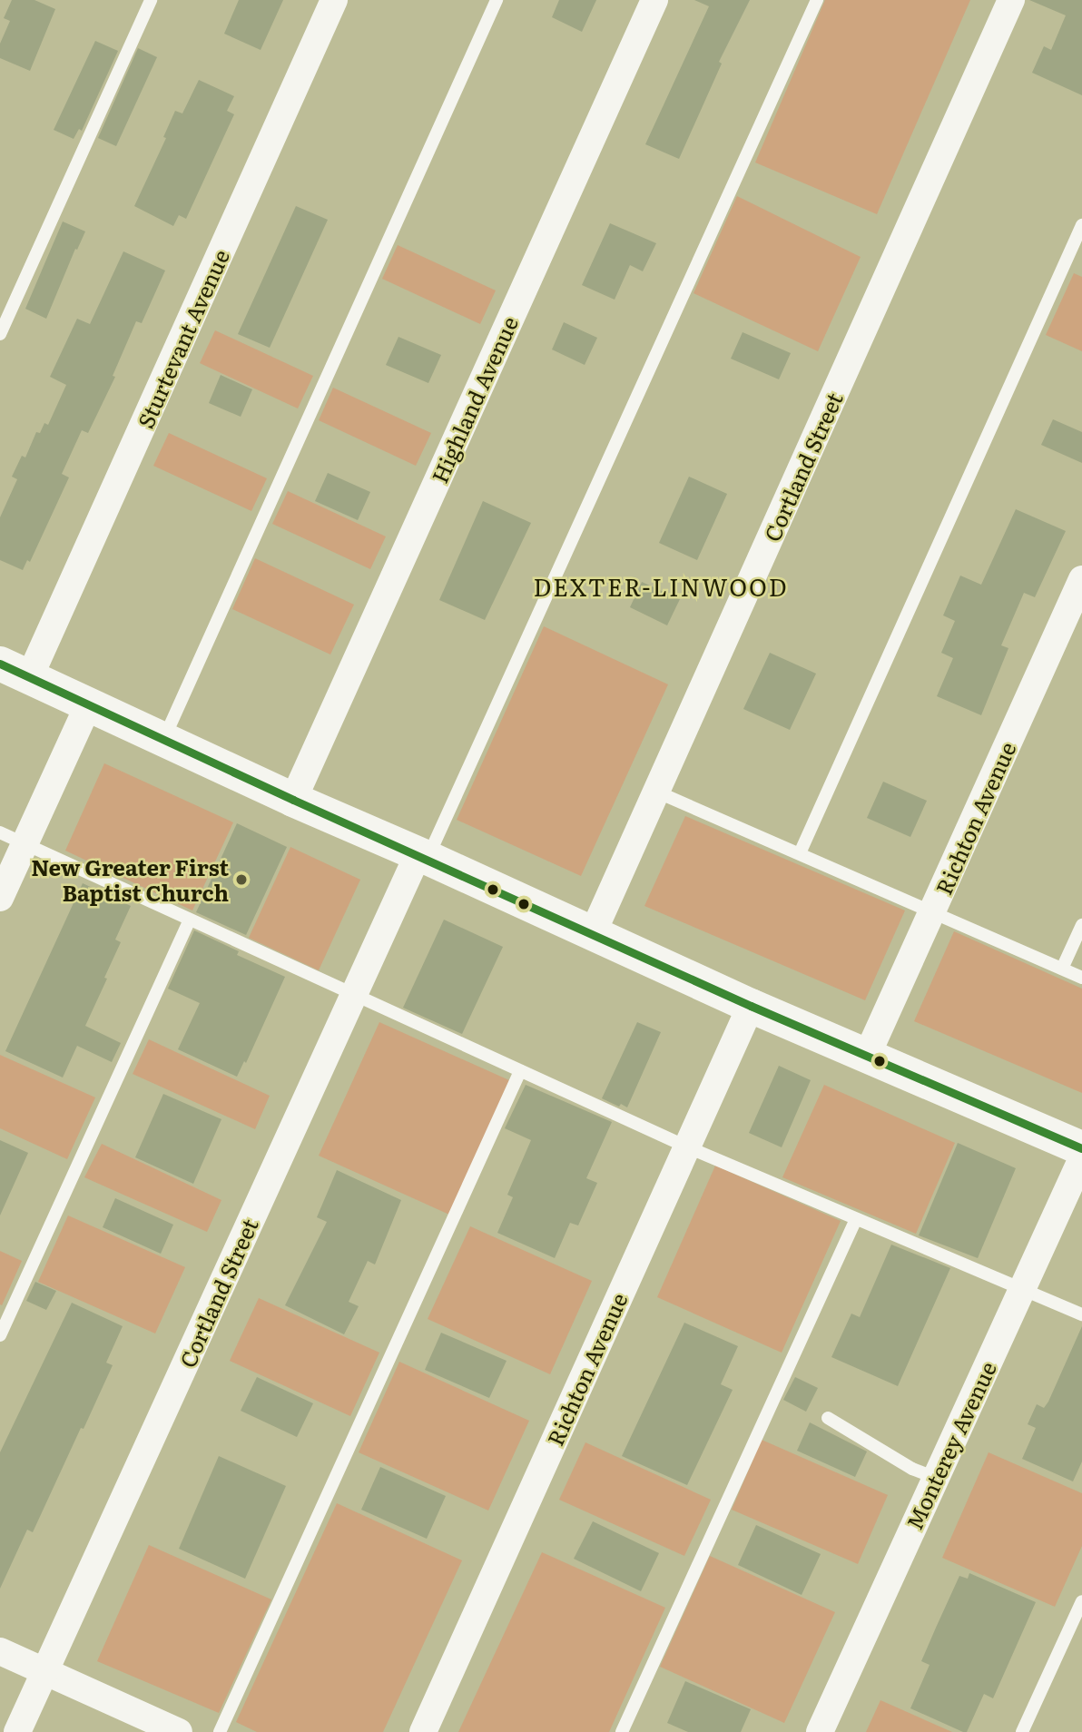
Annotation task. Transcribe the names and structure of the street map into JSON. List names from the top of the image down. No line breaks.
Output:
{"streets":{"street":["Sturtevant Avenue","Highland Avenue","Cortland Street","Richton Avenue","Monterey Avenue"]},"districts":["DEXTER-LINWOOD"],"places":["New Greater First Baptist Church"]}
